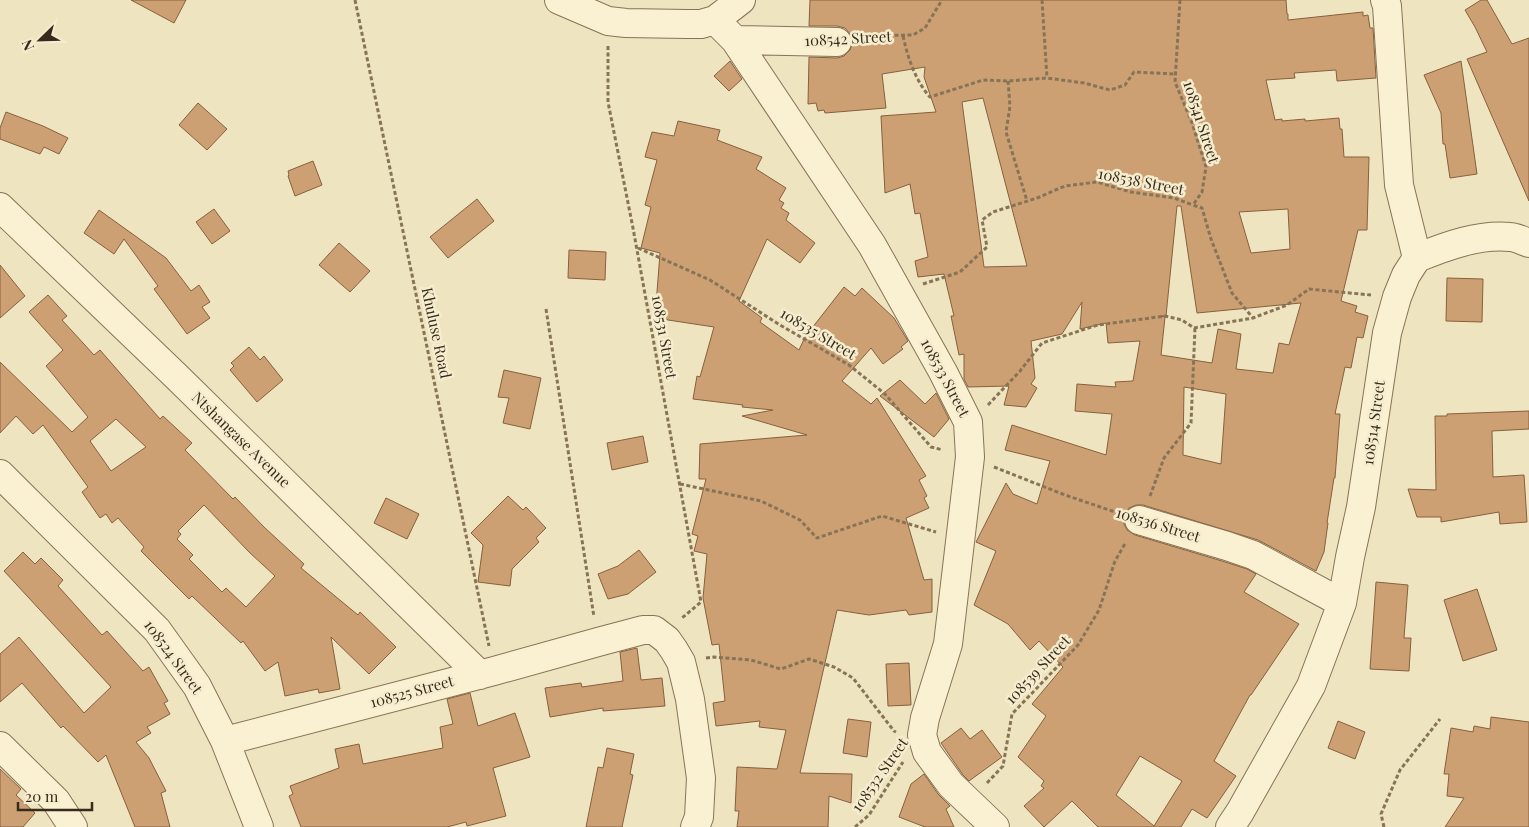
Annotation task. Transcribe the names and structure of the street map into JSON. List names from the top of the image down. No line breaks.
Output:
{"streets":{"street":["108542 Street","108533 Street","108514 Street","Ntshangase Avenue","108536 Street","108524 Street","108525 Street"],"path":["108541 Street","108538 Street","Khuluse Road","108535 Street","108531 Street","108539 Street","108532 Street"]},"crossings":[["108542 Street","108533 Street"],["108541 Street","108538 Street"],["108538 Street","108533 Street"],["Khuluse Road","Ntshangase Avenue"],["Khuluse Road","108525 Street"],["108535 Street","108531 Street"],["108535 Street","108533 Street"],["108535 Street","108536 Street"],["108531 Street","108525 Street"],["108533 Street","108536 Street"],["108533 Street","108532 Street"],["108514 Street","108536 Street"],["Ntshangase Avenue","108525 Street"],["108536 Street","108539 Street"],["108524 Street","108525 Street"]],"scale_bar":"20 m","north":"bottom left"}
